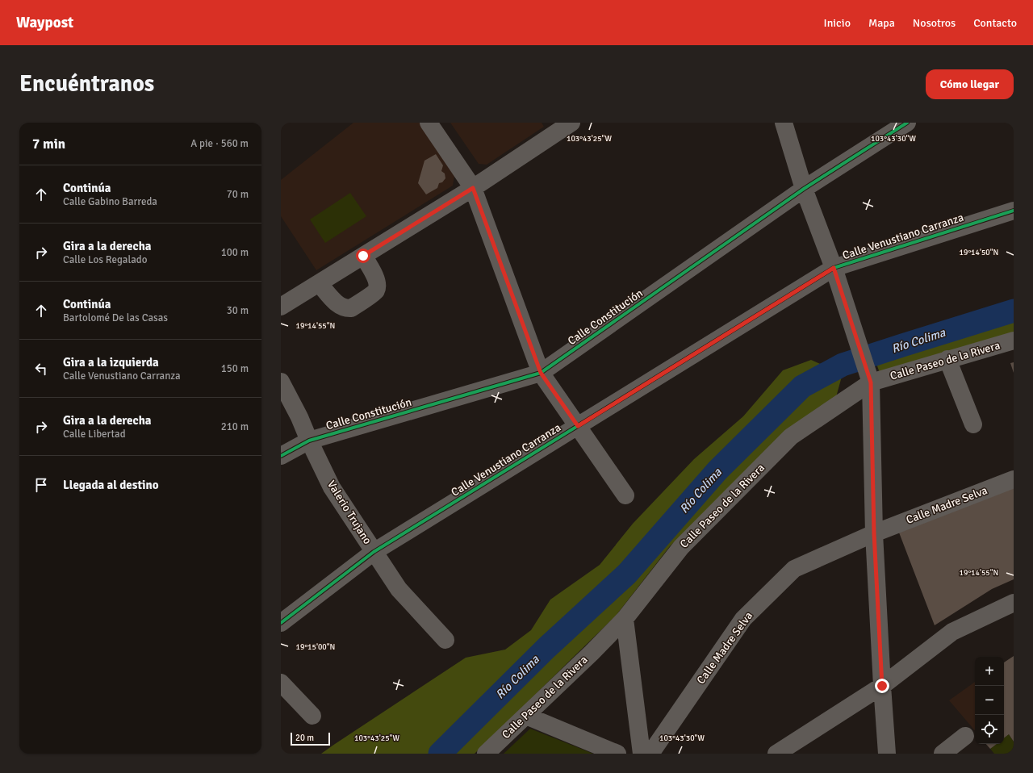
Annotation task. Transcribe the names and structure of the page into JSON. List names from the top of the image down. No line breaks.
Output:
{"streets":{"street":["Calle Venustiano Carranza","Calle Constitución","Calle Paseo de la Rivera","Calle Madre Selva","Valerio Trujano"]},"crossings":[["Calle Venustiano Carranza","Valerio Trujano"],["Calle Constitución","Valerio Trujano"]],"water":["Río Colima"],"scale_bar":"20 m","page":{"header":"Waypost","nav":["Inicio","Mapa","Nosotros","Contacto"],"buttons":"Cómo llegar","title":"Encuéntranos","heading":["7 min","A pie · 560 m"],"list":[["Continúa","Calle Gabino Barreda","70 m"],["Gira a la derecha","Calle Los Regalado","100 m"],["Continúa","Bartolomé De las Casas","30 m"],["Gira a la izquierda","Calle Venustiano Carranza","150 m"],["Gira a la derecha","Calle Libertad","210 m"],"Llegada al destino"],"map_buttons":["+","−"],"scale":"20 m"},"coordinates":["103°43'25\"W","103°43'30\"W","19°14'50\"N","19°14'55\"N","19°15'00\"N"]}
